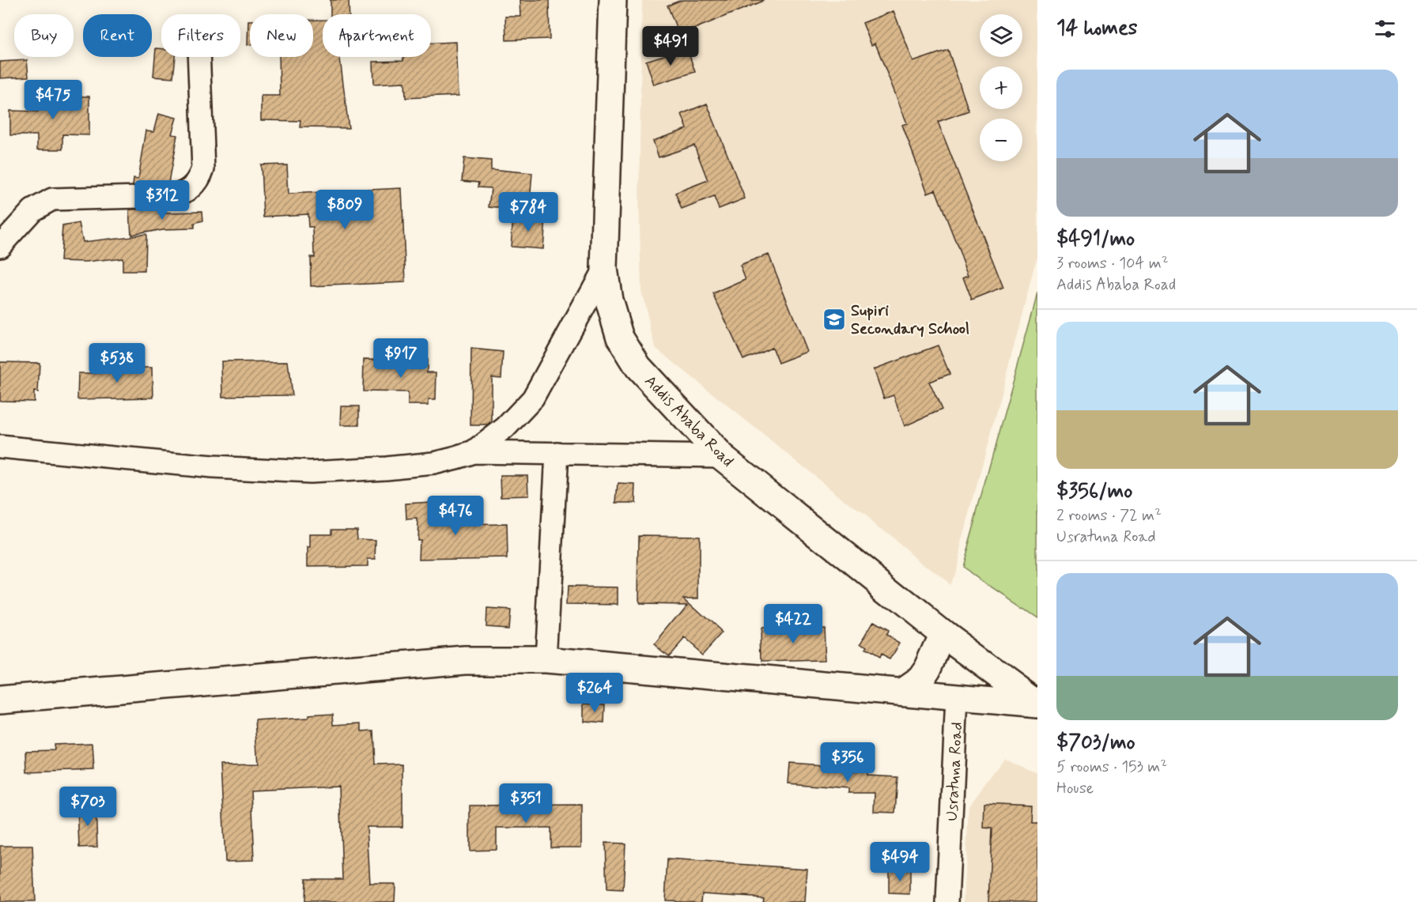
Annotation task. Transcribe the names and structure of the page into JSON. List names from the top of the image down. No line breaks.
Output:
{"streets":{"street":["Addis Ababa Road","Usratuna Road"]},"places":{"school or university":["Supiri Secondary School"]},"page":{"heading":"14 homes","map_buttons":["+","−"],"chip":["Buy","Rent","Filters","New","Apartment"],"price":["$491","$475","$312","$809","$784","$917","$538","$476","$422","$264","$356","$351","$703","$494"],"list":[{"name":"$491/mo","note":"3 rooms · 104 m² · Addis Ababa Road"},{"name":"$356/mo","note":"2 rooms · 72 m² · Usratuna Road"},{"name":"$703/mo","note":"5 rooms · 153 m² · House"}]}}
